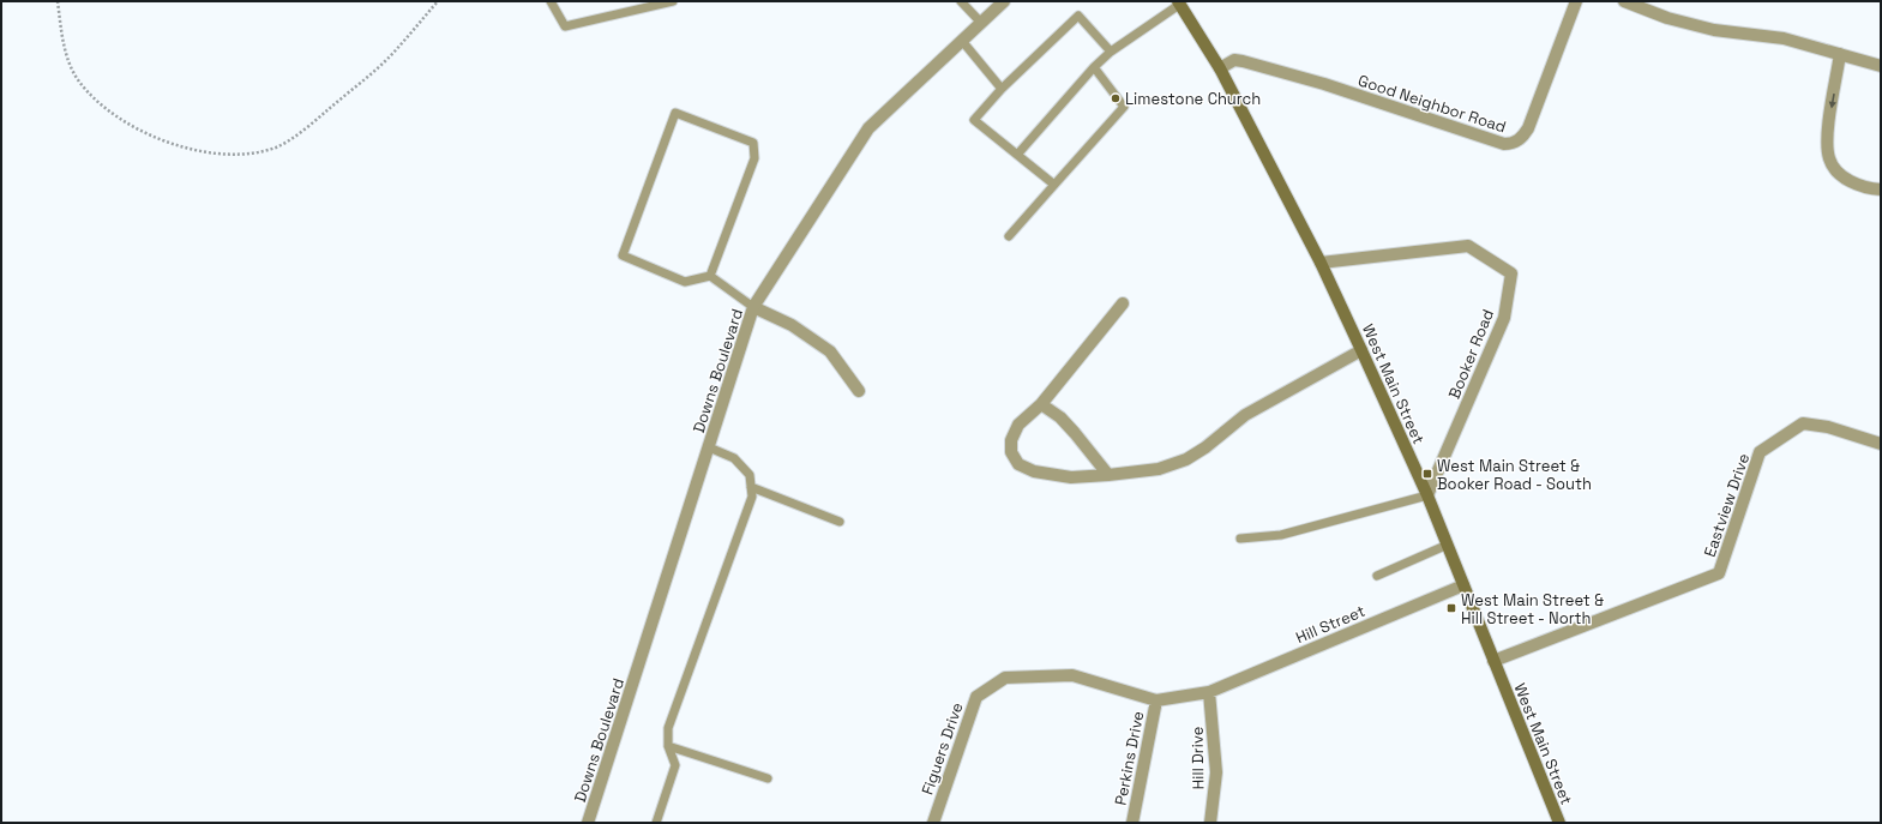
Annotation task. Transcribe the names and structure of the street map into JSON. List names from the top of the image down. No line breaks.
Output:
{"streets":{"main road":["West Main Street"],"street":["Good Neighbor Road","Booker Road","Downs Boulevard","Eastview Drive","Hill Street","Figuers Drive","Perkins Drive","Hill Drive"]},"crossings":[["Good Neighbor Road","West Main Street"],["Booker Road","West Main Street"],["West Main Street","Eastview Drive"],["West Main Street","Hill Street"],["Hill Street","Figuers Drive"],["Hill Street","Hill Drive"],["Figuers Drive","Perkins Drive"],["Figuers Drive","Hill Drive"]],"places":{"other":["Limestone Church"],"transit":["West Main Street & Booker Road - South","West Main Street & Hill Street - North"]}}
